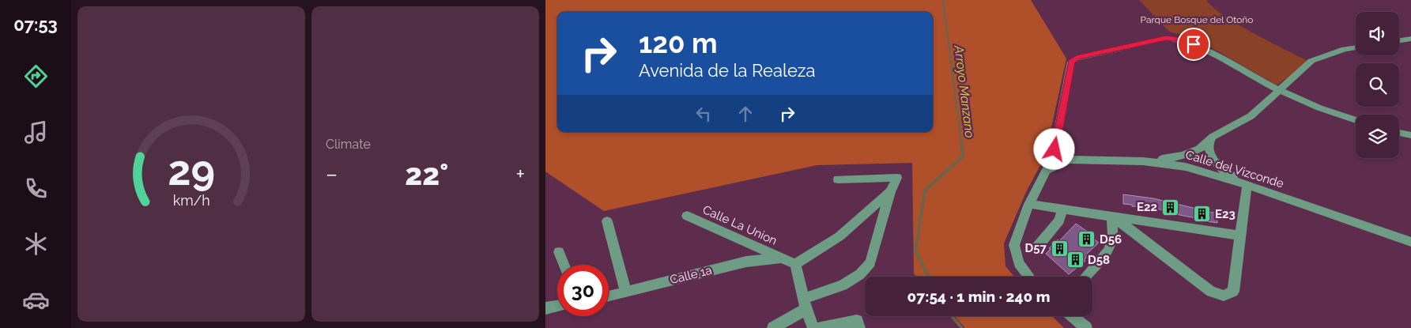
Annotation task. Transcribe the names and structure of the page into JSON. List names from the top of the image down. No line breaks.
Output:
{"streets":{"street":["Calle del Vizconde","Calle La Union","Calle 1a"]},"crossings":[["Calle La Union","Calle 1a"]],"water":["Arroyo Manzano"],"parks":["Parque Bosque del Otoño"],"places":{"building":["E22","E23","D56","D57","D58"]},"page":{"tabs":"07:53","tile":"Climate","turn":["120 m","Avenida de la Realeza"],"heat":["−","22°","+"],"limit":"30","trip":"07:54 · 1 min · 240 m","gauge":["29","km/h"]}}
